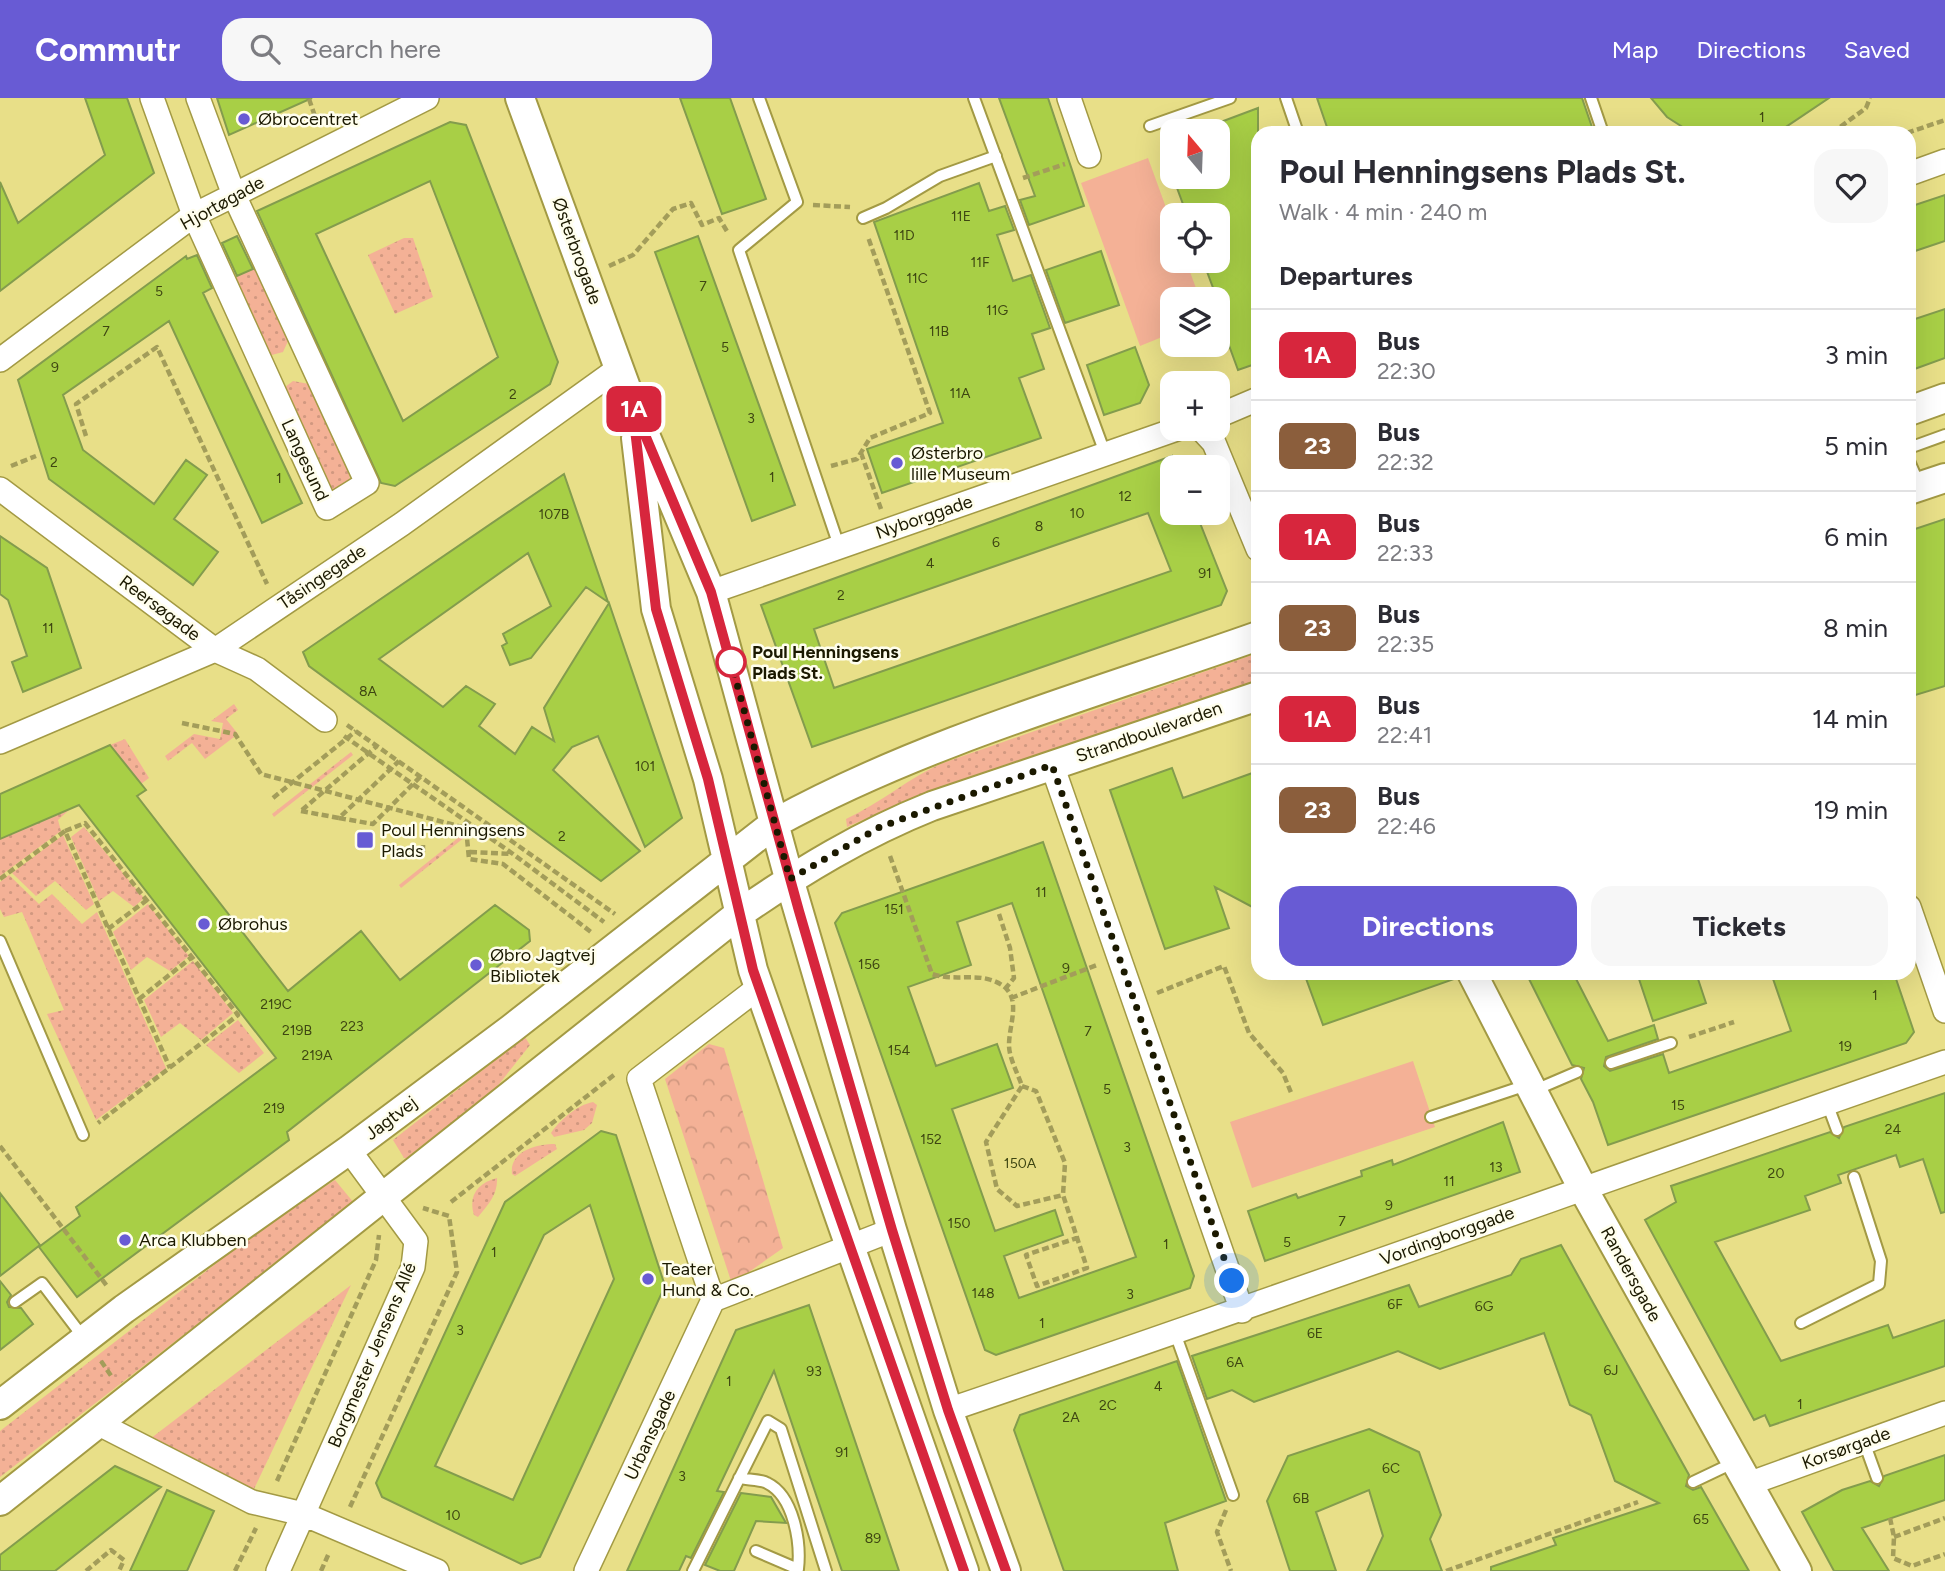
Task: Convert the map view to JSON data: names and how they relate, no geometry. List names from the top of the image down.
{
  "streets": {
    "street": [
      "Hjortøgade",
      "Østerbrogade",
      "Langesund",
      "Nyborggade",
      "Tåsingegade",
      "Reersøgade",
      "Strandboulevarden",
      "Jagtvej",
      "Vordingborggade",
      "Randersgade",
      "Borgmester Jensens Allé",
      "Urbansgade",
      "Korsørgade"
    ]
  },
  "crossings": [
    ["Hjortøgade", "Langesund"],
    ["Østerbrogade", "Nyborggade"],
    ["Østerbrogade", "Tåsingegade"],
    ["Østerbrogade", "Strandboulevarden"],
    ["Østerbrogade", "Jagtvej"],
    ["Østerbrogade", "Vordingborggade"],
    ["Tåsingegade", "Reersøgade"],
    ["Jagtvej", "Borgmester Jensens Allé"],
    ["Vordingborggade", "Randersgade"],
    ["Randersgade", "Korsørgade"]
  ],
  "places": {
    "other": [
      "Øbrocentret",
      "Østerbro lille Museum",
      "Poul Henningsens Plads St.",
      "Øbrohus",
      "Øbro Jagtvej Bibliotek",
      "Arca Klubben",
      "Teater Hund & Co."
    ],
    "transit": ["Poul Henningsens Plads"]
  },
  "lines": ["bus line 1A"],
  "house_numbers": [
    "1",
    "11E",
    "11D",
    "11F",
    "11C",
    "7",
    "5",
    "11G",
    "7",
    "11B",
    "5",
    "9",
    "11A",
    "2",
    "3",
    "2",
    "1",
    "1",
    "12",
    "10",
    "107B",
    "8",
    "6",
    "4",
    "91",
    "2",
    "11",
    "8A",
    "101",
    "2",
    "11",
    "151",
    "156",
    "9",
    "1",
    "219C",
    "223",
    "219B",
    "7",
    "19",
    "154",
    "219A",
    "5",
    "15",
    "219",
    "24",
    "152",
    "3",
    "150A",
    "13",
    "20",
    "11",
    "9",
    "7",
    "150",
    "5",
    "1",
    "1",
    "148",
    "3",
    "6F",
    "6G",
    "1",
    "3",
    "6E",
    "6A",
    "6J",
    "93",
    "1",
    "4",
    "1",
    "2C",
    "2A",
    "91",
    "6C",
    "3",
    "6B",
    "10",
    "65",
    "89"
  ],
  "north": "top",
  "page": {
    "header": "Commutr",
    "search": "Search here",
    "nav": ["Map", "Directions", "Saved"],
    "on_map": "1A",
    "map_buttons": ["+", "−"],
    "heading": [
      ["Poul Henningsens Plads St.", "Walk · 4 min · 240 m"],
      "Departures"
    ],
    "list": [
      {
        "mark": "1A",
        "name": "Bus",
        "note": "22:30",
        "value": "3 min"
      },
      {
        "mark": "23",
        "name": "Bus",
        "note": "22:32",
        "value": "5 min"
      },
      {
        "mark": "1A",
        "name": "Bus",
        "note": "22:33",
        "value": "6 min"
      },
      {
        "mark": "23",
        "name": "Bus",
        "note": "22:35",
        "value": "8 min"
      },
      {
        "mark": "1A",
        "name": "Bus",
        "note": "22:41",
        "value": "14 min"
      },
      {
        "mark": "23",
        "name": "Bus",
        "note": "22:46",
        "value": "19 min"
      }
    ],
    "buttons": ["Directions", "Tickets"]
  }
}
